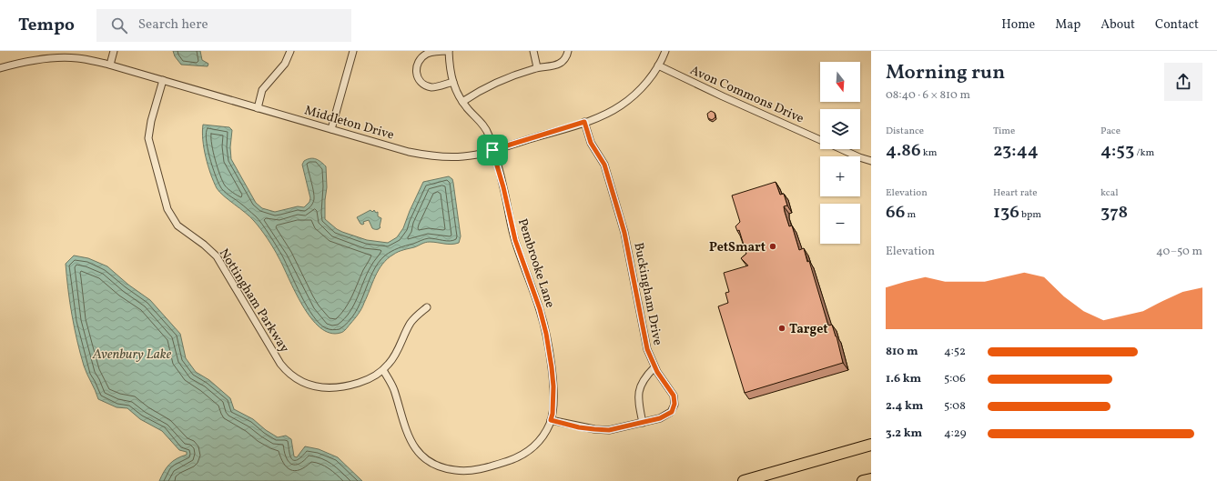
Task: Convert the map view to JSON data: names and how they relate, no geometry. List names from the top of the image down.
{
  "streets": {
    "street": [
      "Avon Commons Drive",
      "Middleton Drive",
      "Pembrooke Lane",
      "Buckingham Drive",
      "Nottingham Parkway"
    ]
  },
  "crossings": [
    ["Avon Commons Drive", "Middleton Drive"],
    ["Middleton Drive", "Pembrooke Lane"],
    ["Middleton Drive", "Buckingham Drive"],
    ["Middleton Drive", "Nottingham Parkway"],
    ["Pembrooke Lane", "Buckingham Drive"],
    ["Pembrooke Lane", "Nottingham Parkway"]
  ],
  "water": ["Avenbury Lake"],
  "places": ["PetSmart", "Target"],
  "north": "bottom",
  "page": {
    "header": "Tempo",
    "search": "Search here",
    "nav": [
      "Home",
      "Map",
      "About",
      "Contact"
    ],
    "heading": ["Morning run", "08:40 · 6 × 810 m"],
    "map_buttons": ["+", "−"],
    "stats": [
      ["Distance", "4.86 km"],
      ["Time", "23:44"],
      ["Pace", "4:53 /km"],
      ["Elevation", "66 m"],
      ["Heart rate", "136 bpm"],
      ["kcal", "378"]
    ],
    "chart": ["Elevation", "40–50 m"],
    "list": [
      {
        "name": "810 m",
        "note": "4:52"
      },
      {
        "name": "1.6 km",
        "note": "5:06"
      },
      {
        "name": "2.4 km",
        "note": "5:08"
      },
      {
        "name": "3.2 km",
        "note": "4:29"
      }
    ]
  }
}
